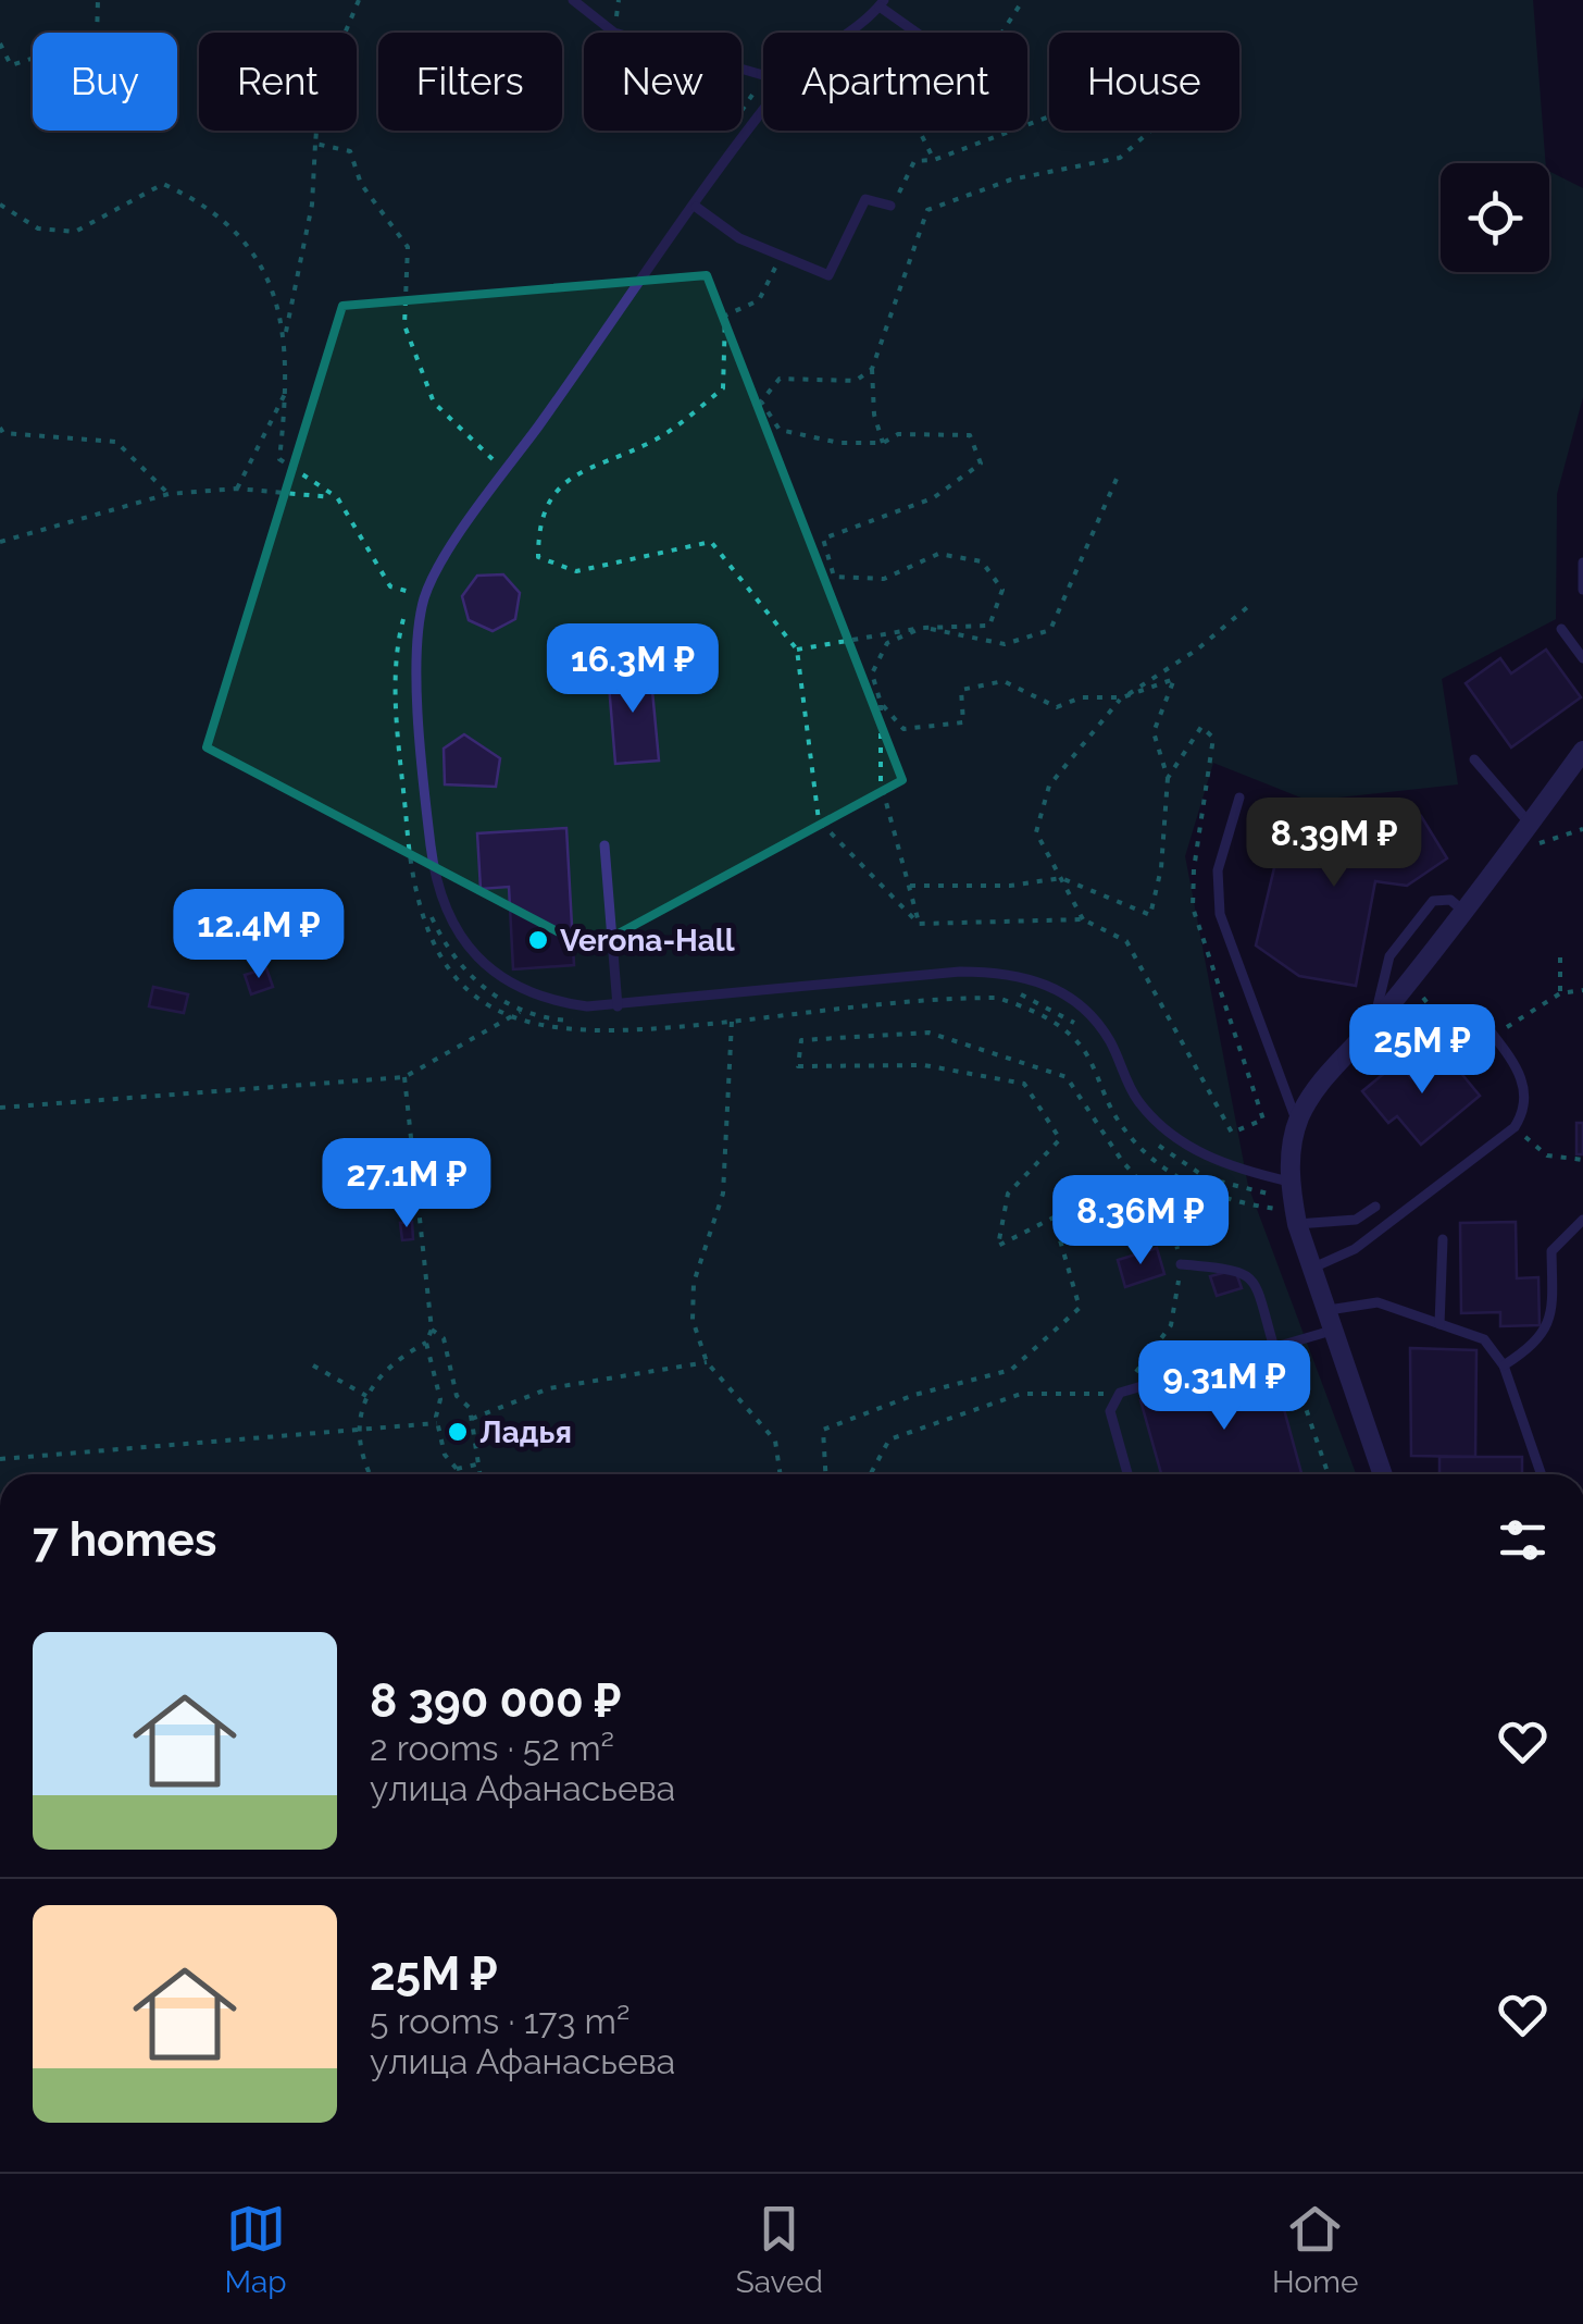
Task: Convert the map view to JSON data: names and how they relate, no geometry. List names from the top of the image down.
{
  "places": ["Verona-Hall", "Ладья"],
  "page": {
    "chip": [
      "Buy",
      "Rent",
      "Filters",
      "New",
      "Apartment",
      "House"
    ],
    "price": [
      "16.3M ₽",
      "8.39M ₽",
      "12.4M ₽",
      "25M ₽",
      "27.1M ₽",
      "8.36M ₽",
      "9.31M ₽"
    ],
    "heading": "7 homes",
    "list": [
      {
        "name": "8 390 000 ₽",
        "note": "2 rooms · 52 m² · улица Афанасьева"
      },
      {
        "name": "25M ₽",
        "note": "5 rooms · 173 m² · улица Афанасьева"
      }
    ],
    "tabs": ["Map", "Saved", "Home"]
  }
}
